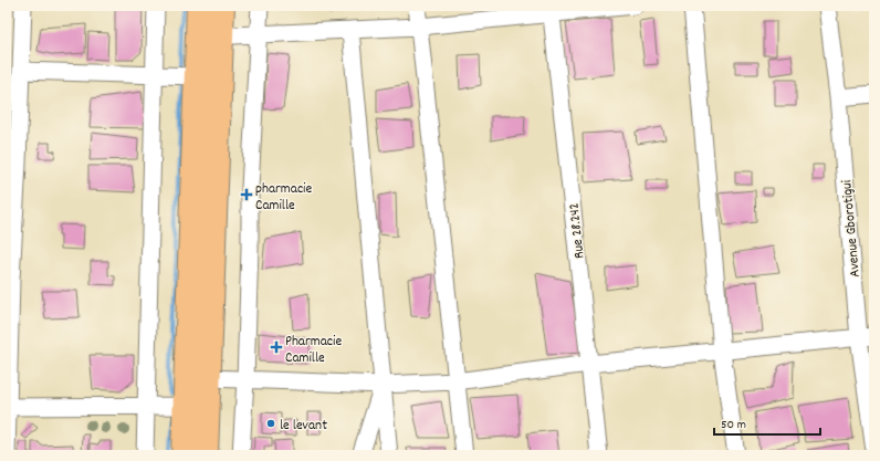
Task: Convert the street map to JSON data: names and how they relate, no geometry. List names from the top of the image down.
{
  "streets": {
    "street": ["Avenue Gborotigui", "Rue 28.242"]
  },
  "places": {
    "health": ["pharmacie Camille", "Pharmacie Camille"],
    "other": ["le levant"]
  },
  "scale_bar": "50 m"
}
